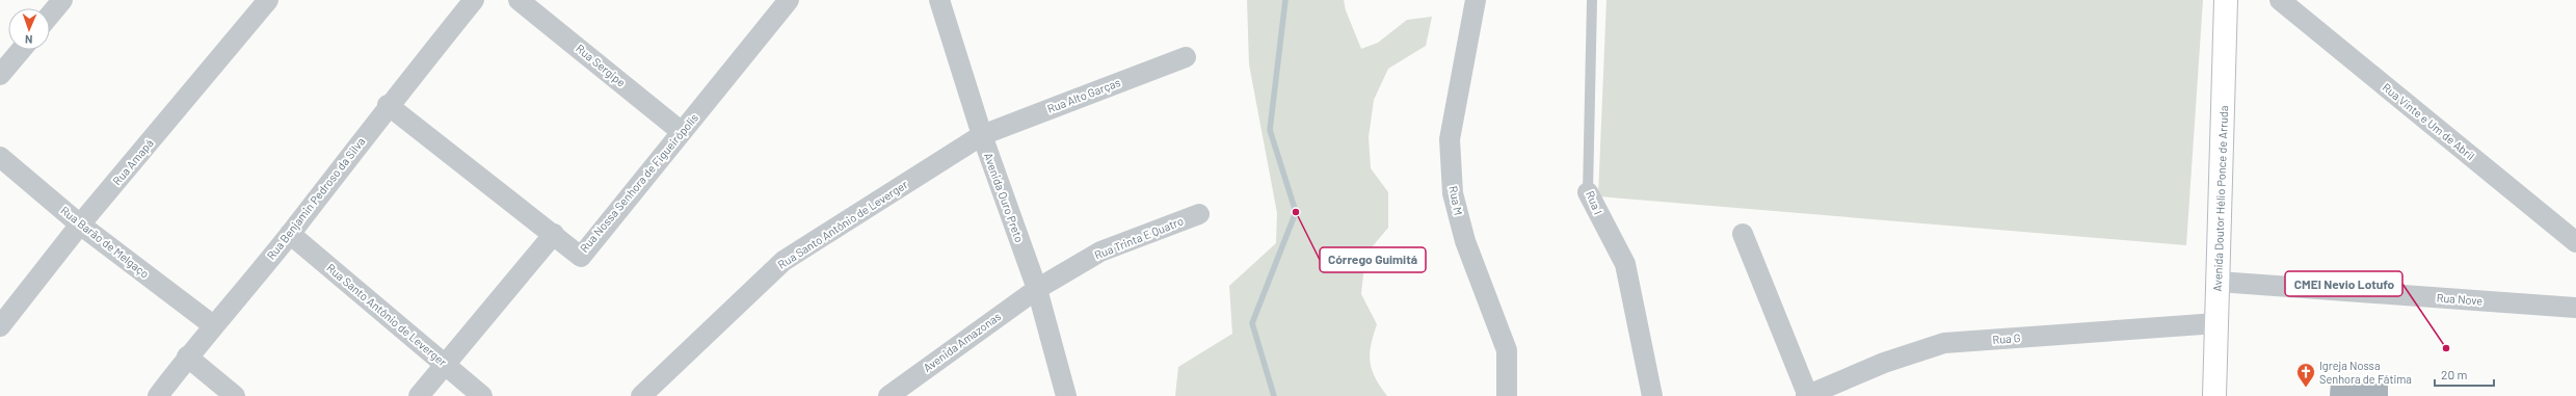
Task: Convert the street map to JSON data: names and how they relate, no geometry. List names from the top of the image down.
{
  "streets": {
    "street": [
      "Rua Sergipe",
      "Rua Alto Garças",
      "Rua Vinte e Um de Abril",
      "Rua Amapá",
      "Rua Nossa Senhora de Figueirópolis",
      "Avenida Ouro Preto",
      "Rua Benjamin Pedroso da Silva",
      "Avenida Doutor Hélio Ponce de Arruda",
      "Rua M",
      "Rua I",
      "Rua Santo Antônio de Leverger",
      "Rua Trinta E Quatro",
      "Rua Barão de Melgaço",
      "Rua Nove",
      "Rua G",
      "Avenida Amazonas"
    ]
  },
  "crossings": [
    ["Rua Sergipe", "Rua Nossa Senhora de Figueirópolis"],
    ["Rua Alto Garças", "Avenida Ouro Preto"],
    ["Rua Alto Garças", "Rua Santo Antônio de Leverger"],
    ["Rua Amapá", "Rua Barão de Melgaço"],
    ["Rua Nossa Senhora de Figueirópolis", "Rua Benjamin Pedroso da Silva"],
    ["Avenida Ouro Preto", "Rua Santo Antônio de Leverger"],
    ["Avenida Ouro Preto", "Rua Trinta E Quatro"],
    ["Avenida Ouro Preto", "Avenida Amazonas"],
    ["Rua Benjamin Pedroso da Silva", "Rua Santo Antônio de Leverger"],
    ["Rua Benjamin Pedroso da Silva", "Rua Barão de Melgaço"],
    ["Avenida Doutor Hélio Ponce de Arruda", "Rua Nove"],
    ["Avenida Doutor Hélio Ponce de Arruda", "Rua G"],
    ["Rua Trinta E Quatro", "Avenida Amazonas"]
  ],
  "places": {
    "other": ["Córrego Guimitá", "CMEI Nevio Lotufo"],
    "church": ["Igreja Nossa Senhora de Fátima"]
  },
  "scale_bar": "20 m",
  "north": "bottom"
}
